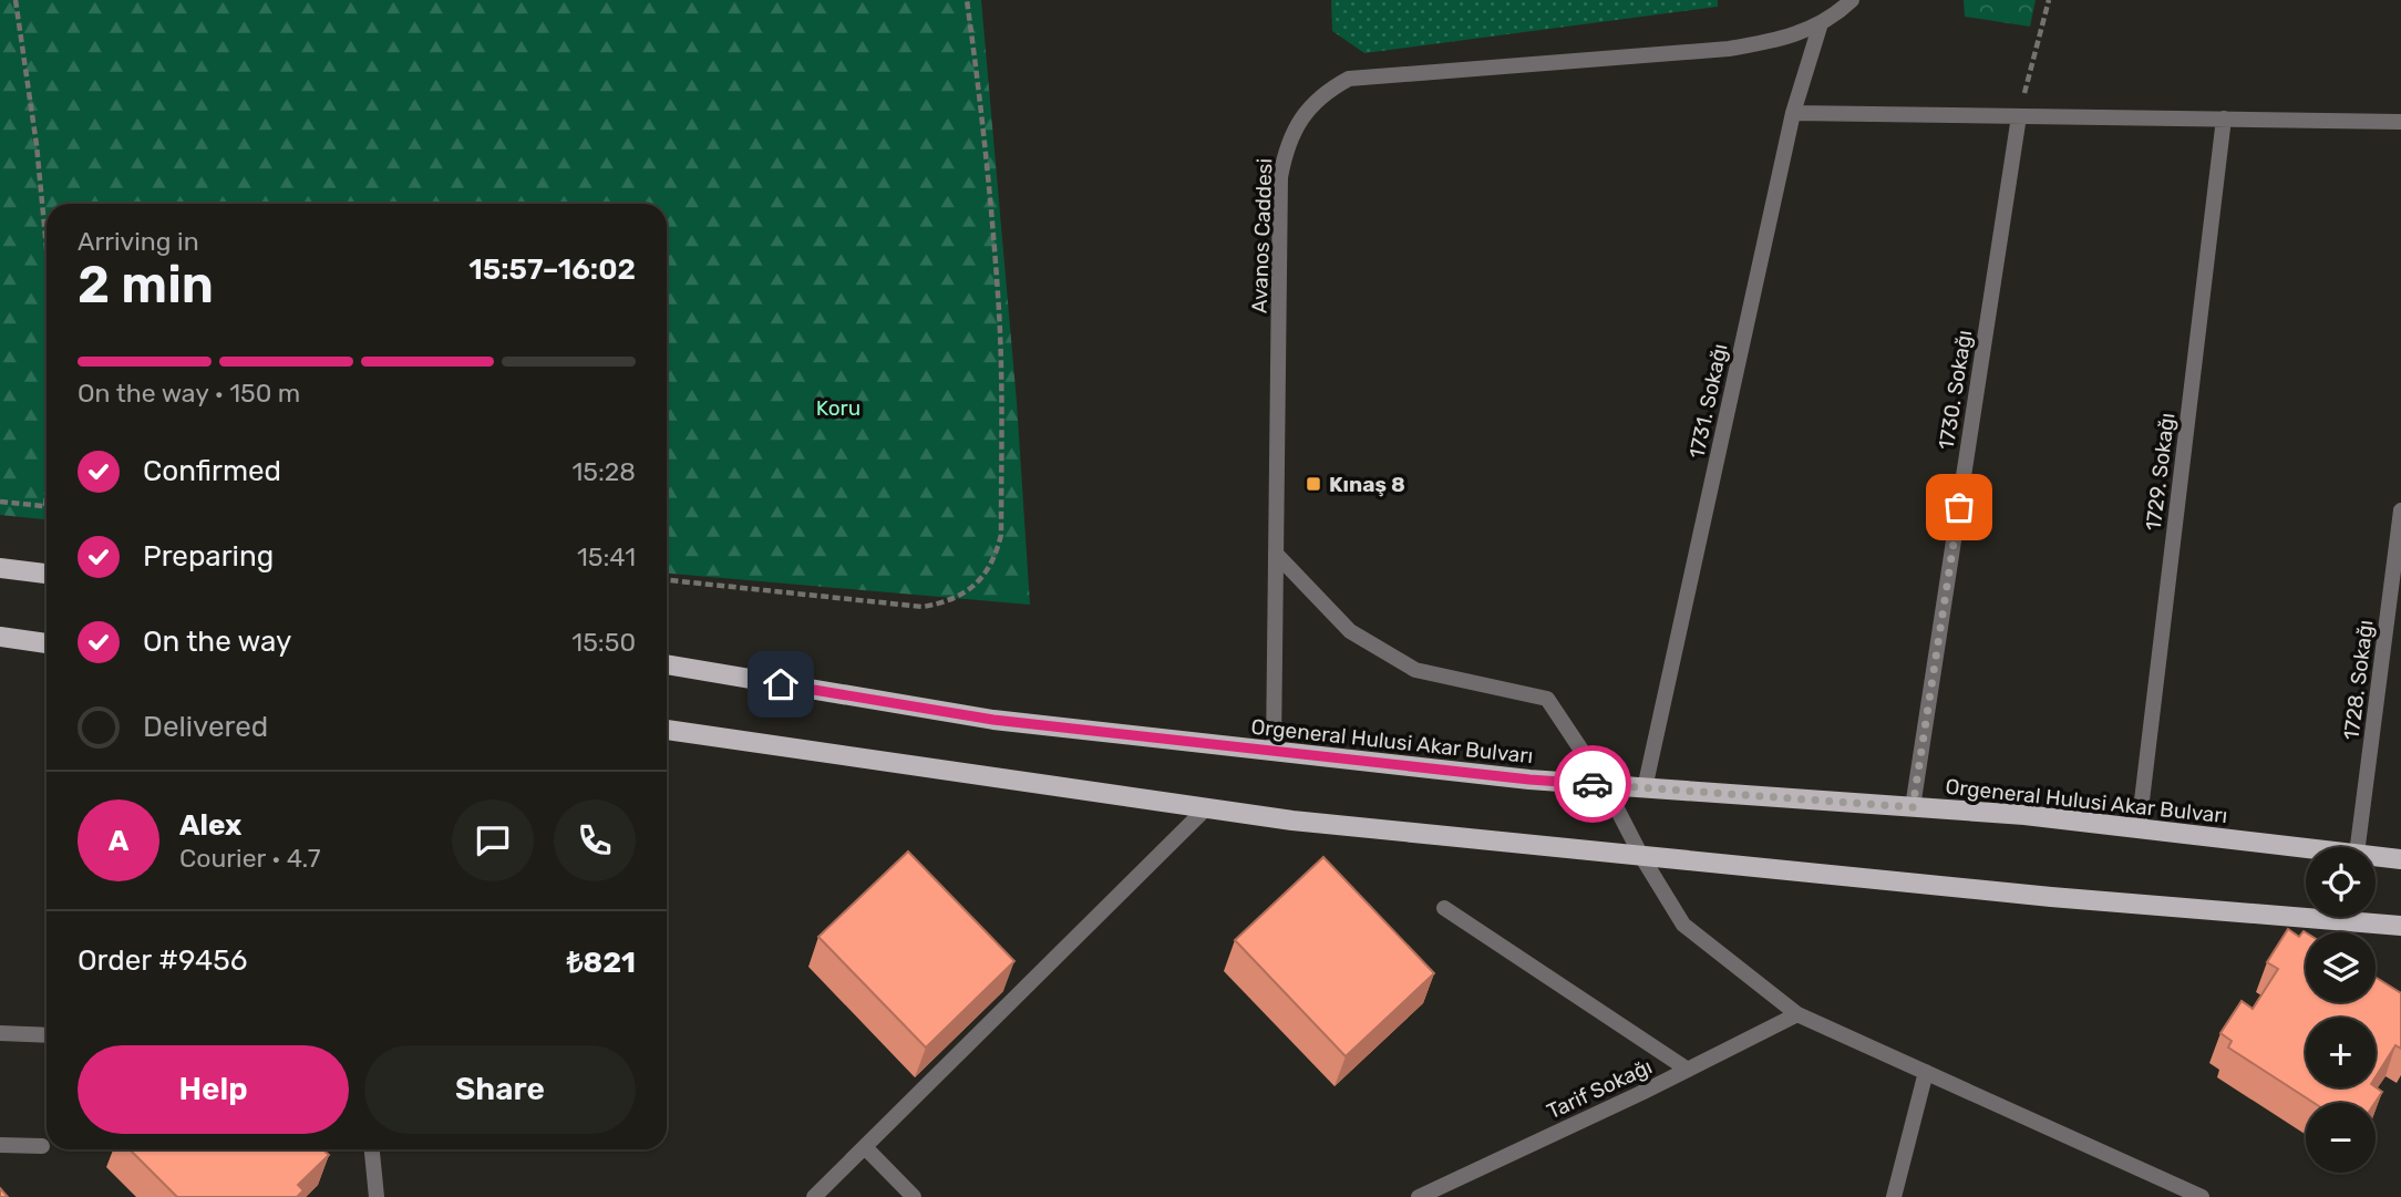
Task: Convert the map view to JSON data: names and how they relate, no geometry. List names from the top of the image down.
{
  "streets": {
    "main road": ["Orgeneral Hulusi Akar Bulvarı"],
    "street": [
      "Avanos Caddesi",
      "1730. Sokağı",
      "1731. Sokağı",
      "1729. Sokağı",
      "1728. Sokağı",
      "Tarif Sokağı"
    ]
  },
  "crossings": [
    ["Avanos Caddesi", "1731. Sokağı"],
    ["Avanos Caddesi", "Orgeneral Hulusi Akar Bulvarı"],
    ["1730. Sokağı", "Orgeneral Hulusi Akar Bulvarı"],
    ["1731. Sokağı", "Orgeneral Hulusi Akar Bulvarı"],
    ["1729. Sokağı", "Orgeneral Hulusi Akar Bulvarı"]
  ],
  "parks": ["Koru"],
  "places": {
    "transit": ["Kınaş 8"]
  },
  "page": {
    "heading": ["2 min", "Arriving in", "15:57–16:02"],
    "panel": [
      "Alex",
      "Courier · 4.7",
      "Order #9456",
      "₺821"
    ],
    "bar": "On the way · 150 m",
    "list": [
      ["Confirmed", "15:28"],
      ["Preparing", "15:41"],
      ["On the way", "15:50"],
      "Delivered"
    ],
    "round": "A",
    "map_buttons": ["+", "−"],
    "buttons": ["Help", "Share"]
  }
}
